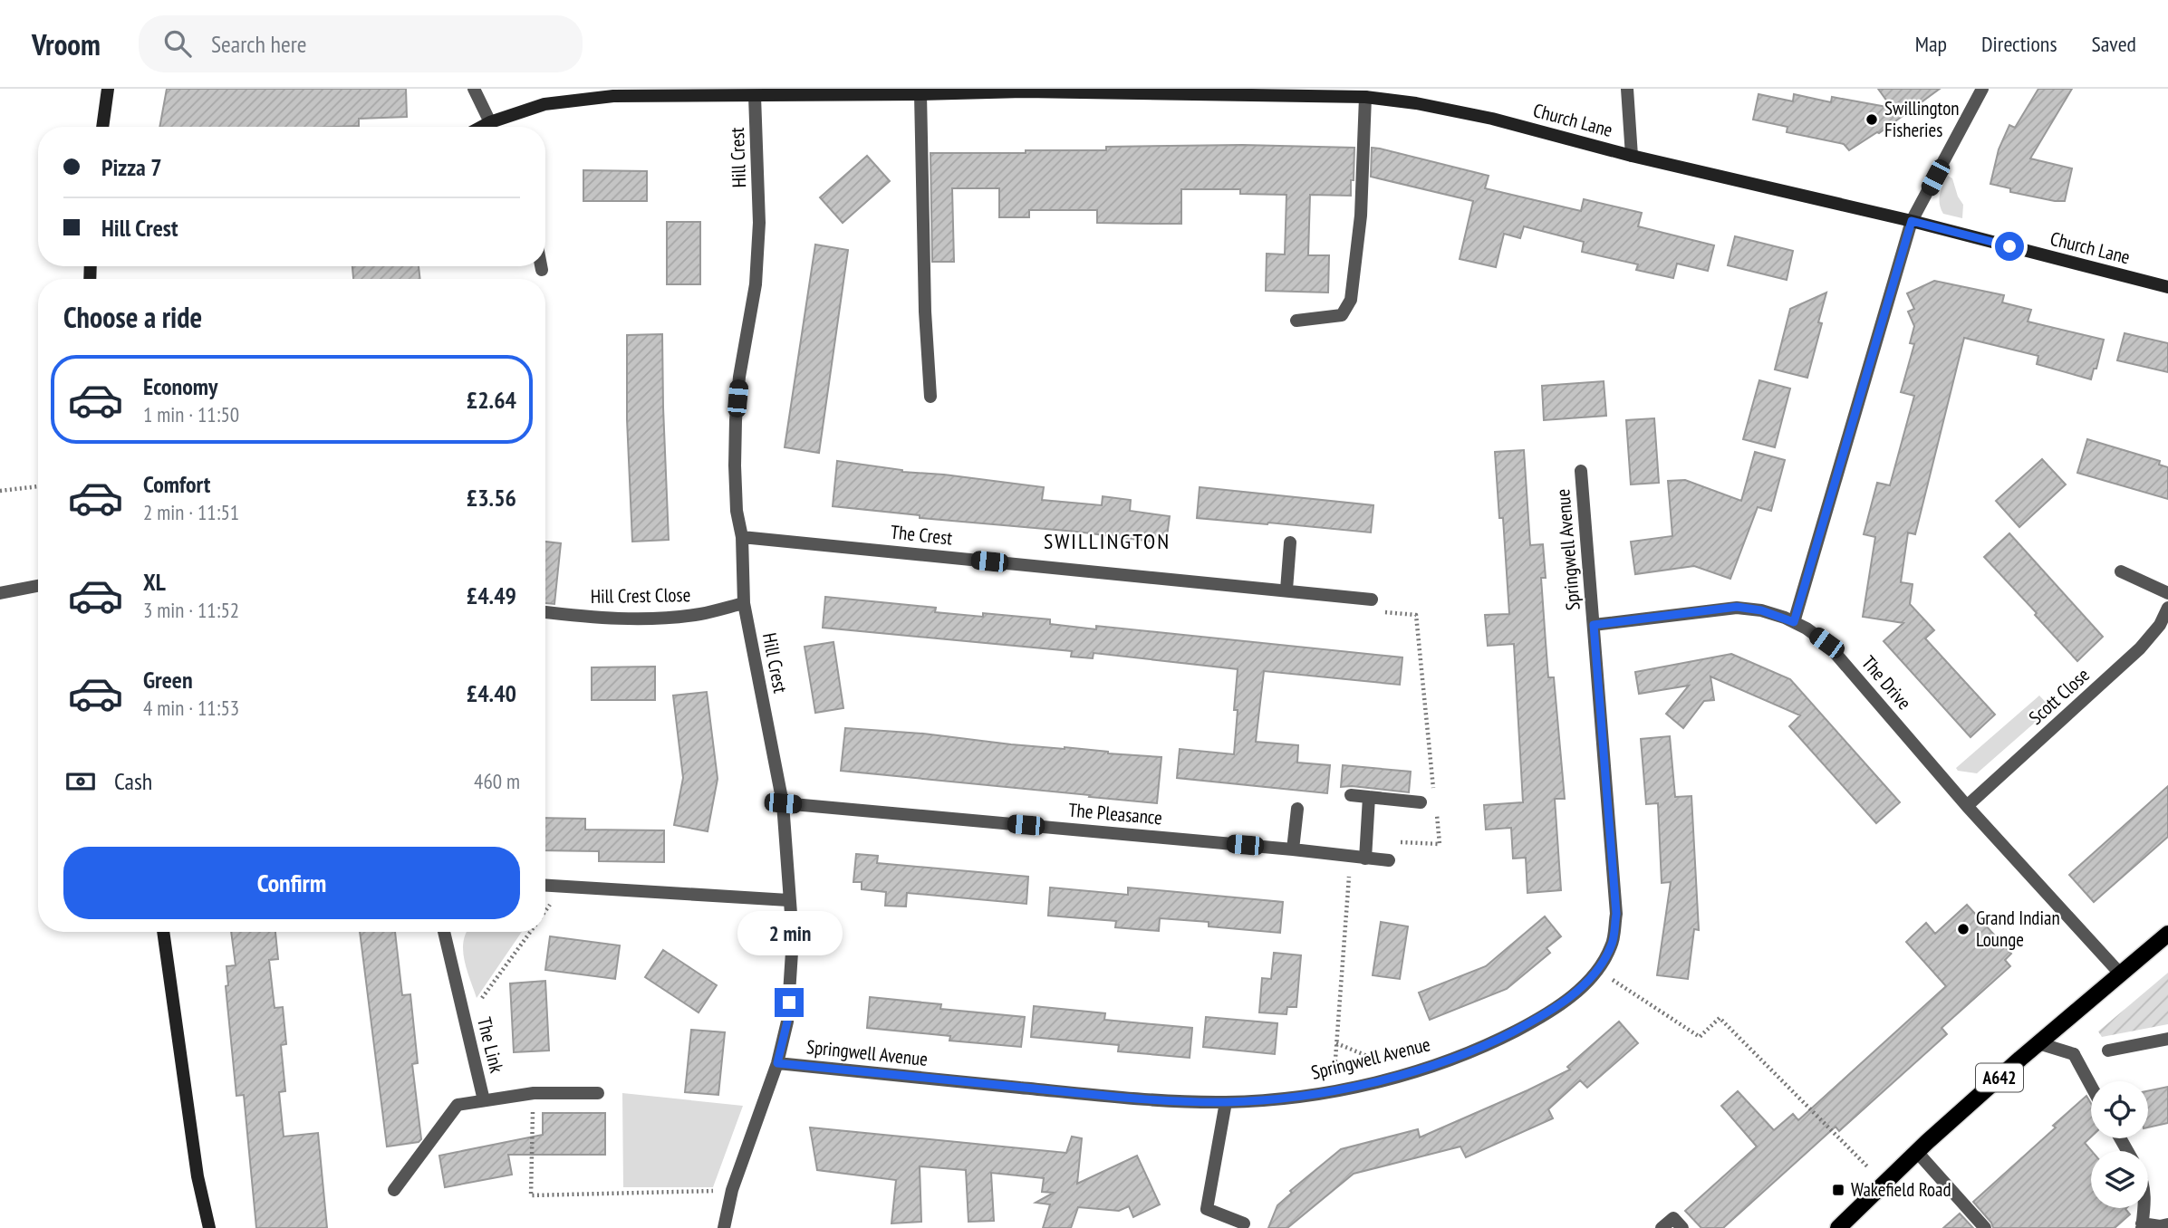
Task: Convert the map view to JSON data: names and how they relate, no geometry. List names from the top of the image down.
{
  "streets": {
    "main road": ["A642"],
    "street": [
      "Church Lane",
      "Hill Crest",
      "The Crest",
      "Springwell Avenue",
      "Hill Crest Close",
      "The Drive",
      "Scott Close",
      "The Pleasance",
      "The Link"
    ]
  },
  "crossings": [
    ["Church Lane", "Hill Crest"],
    ["Hill Crest", "The Crest"],
    ["Hill Crest", "Springwell Avenue"],
    ["Hill Crest", "Hill Crest Close"],
    ["Hill Crest", "The Pleasance"],
    ["Springwell Avenue", "The Drive"],
    ["The Drive", "Scott Close"],
    ["The Drive", "A642"]
  ],
  "districts": ["SWILLINGTON"],
  "places": {
    "other": ["Swillington Fisheries", "Grand Indian Lounge"],
    "transit": ["Wakefield Road"]
  },
  "page": {
    "header": "Vroom",
    "search": "Search here",
    "nav": ["Map", "Directions", "Saved"],
    "banner": ["Pizza 7", "Hill Crest"],
    "heading": "Choose a ride",
    "list": [
      {
        "name": "Economy",
        "note": "1 min · 11:50",
        "value": "£2.64"
      },
      {
        "name": "Comfort",
        "note": "2 min · 11:51",
        "value": "£3.56"
      },
      {
        "name": "XL",
        "note": "3 min · 11:52",
        "value": "£4.49"
      },
      {
        "name": "Green",
        "note": "4 min · 11:53",
        "value": "£4.40"
      }
    ],
    "pay": ["Cash", "460 m"],
    "buttons": "Confirm",
    "bubble": "2 min"
  }
}
